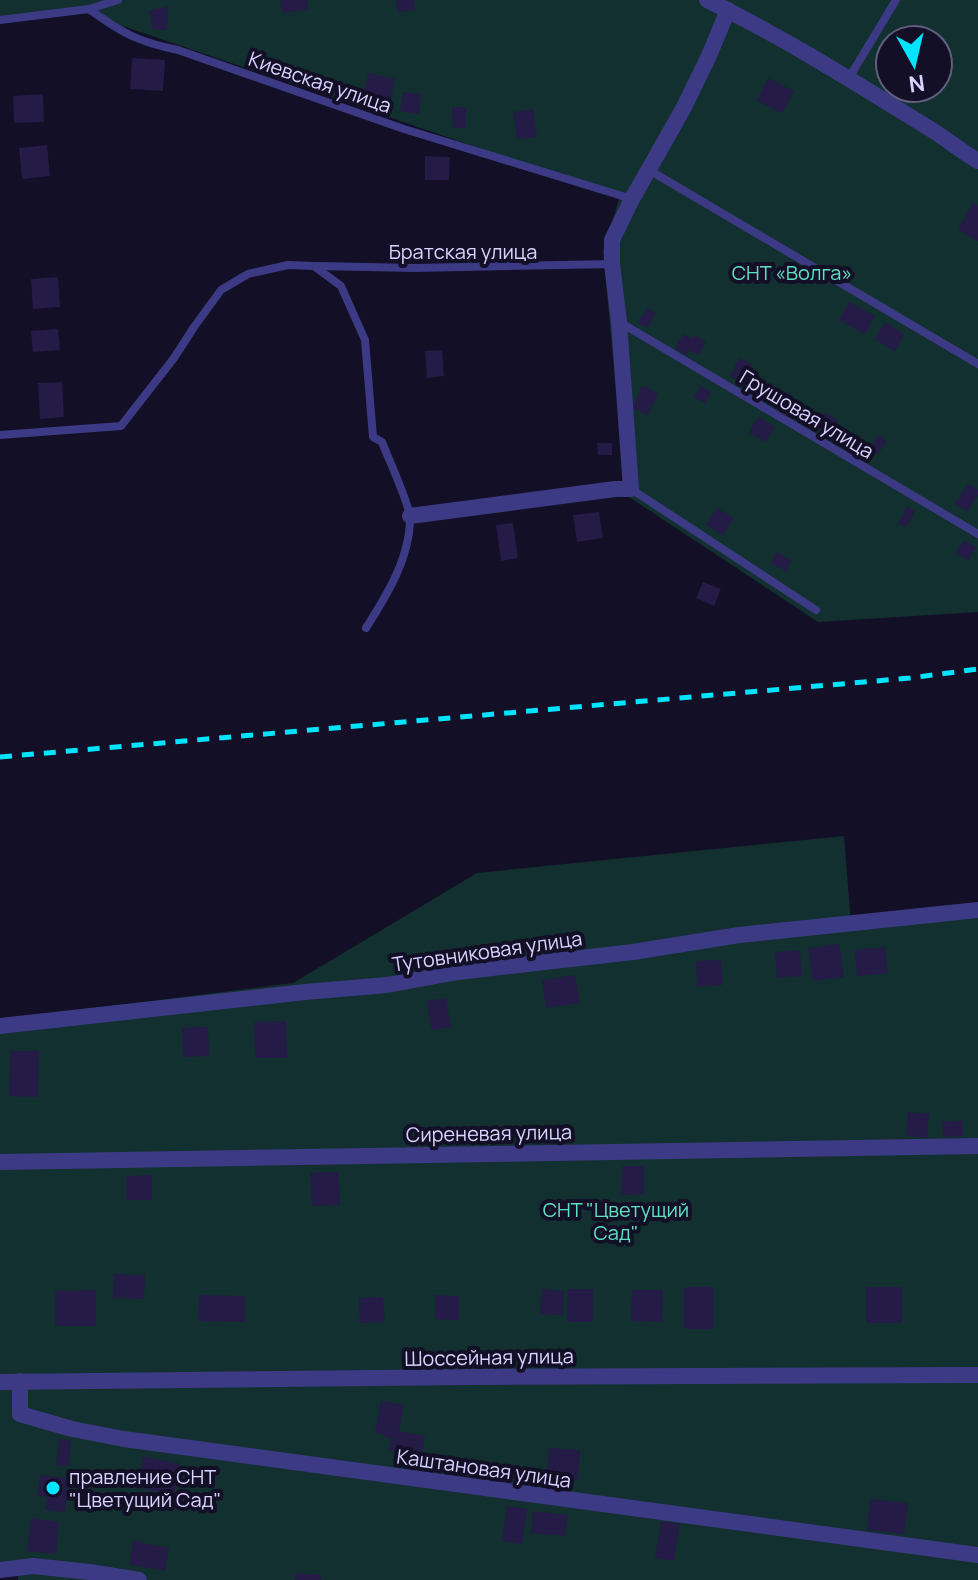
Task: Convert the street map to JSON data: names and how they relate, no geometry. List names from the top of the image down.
{
  "streets": {
    "street": [
      "Тутовниковая улица",
      "Сиреневая улица",
      "Шоссейная улица",
      "Каштановая улица"
    ],
    "lane": ["Киевская улица", "Братская улица", "Грушовая улица"]
  },
  "crossings": [
    ["Шоссейная улица", "Каштановая улица"]
  ],
  "parks": ["СНТ «Волга»", "СНТ \"Цветущий Сад\""],
  "places": ["правление СНТ \"Цветущий Сад\""],
  "north": "bottom"
}
